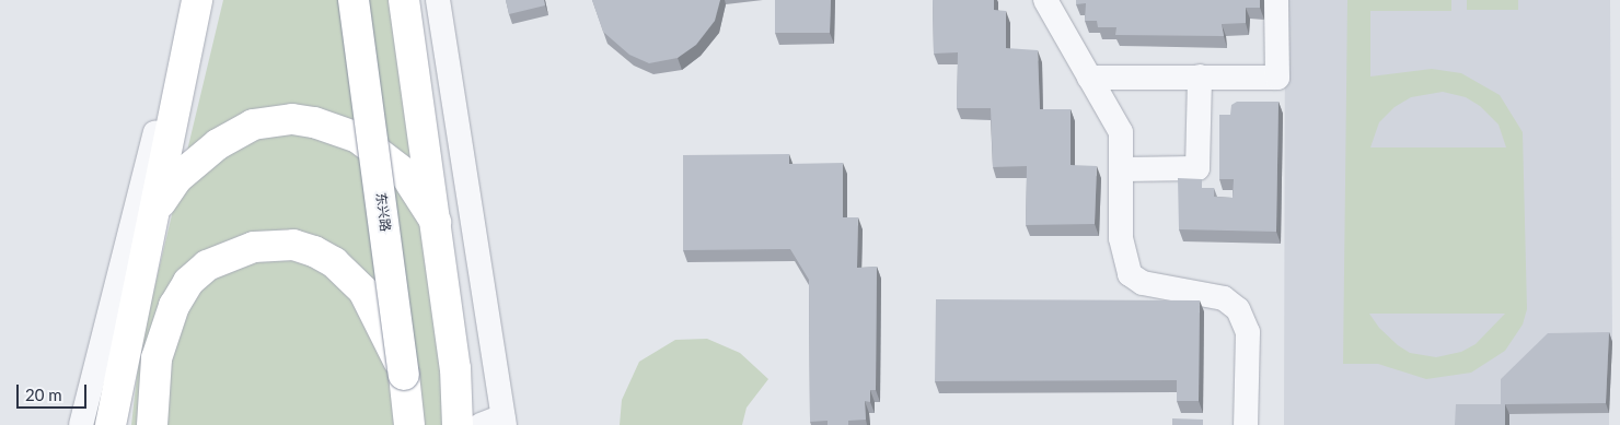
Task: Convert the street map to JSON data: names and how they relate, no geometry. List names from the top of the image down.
{
  "streets": {
    "main road": ["东兴路"]
  },
  "scale_bar": "20 m"
}
